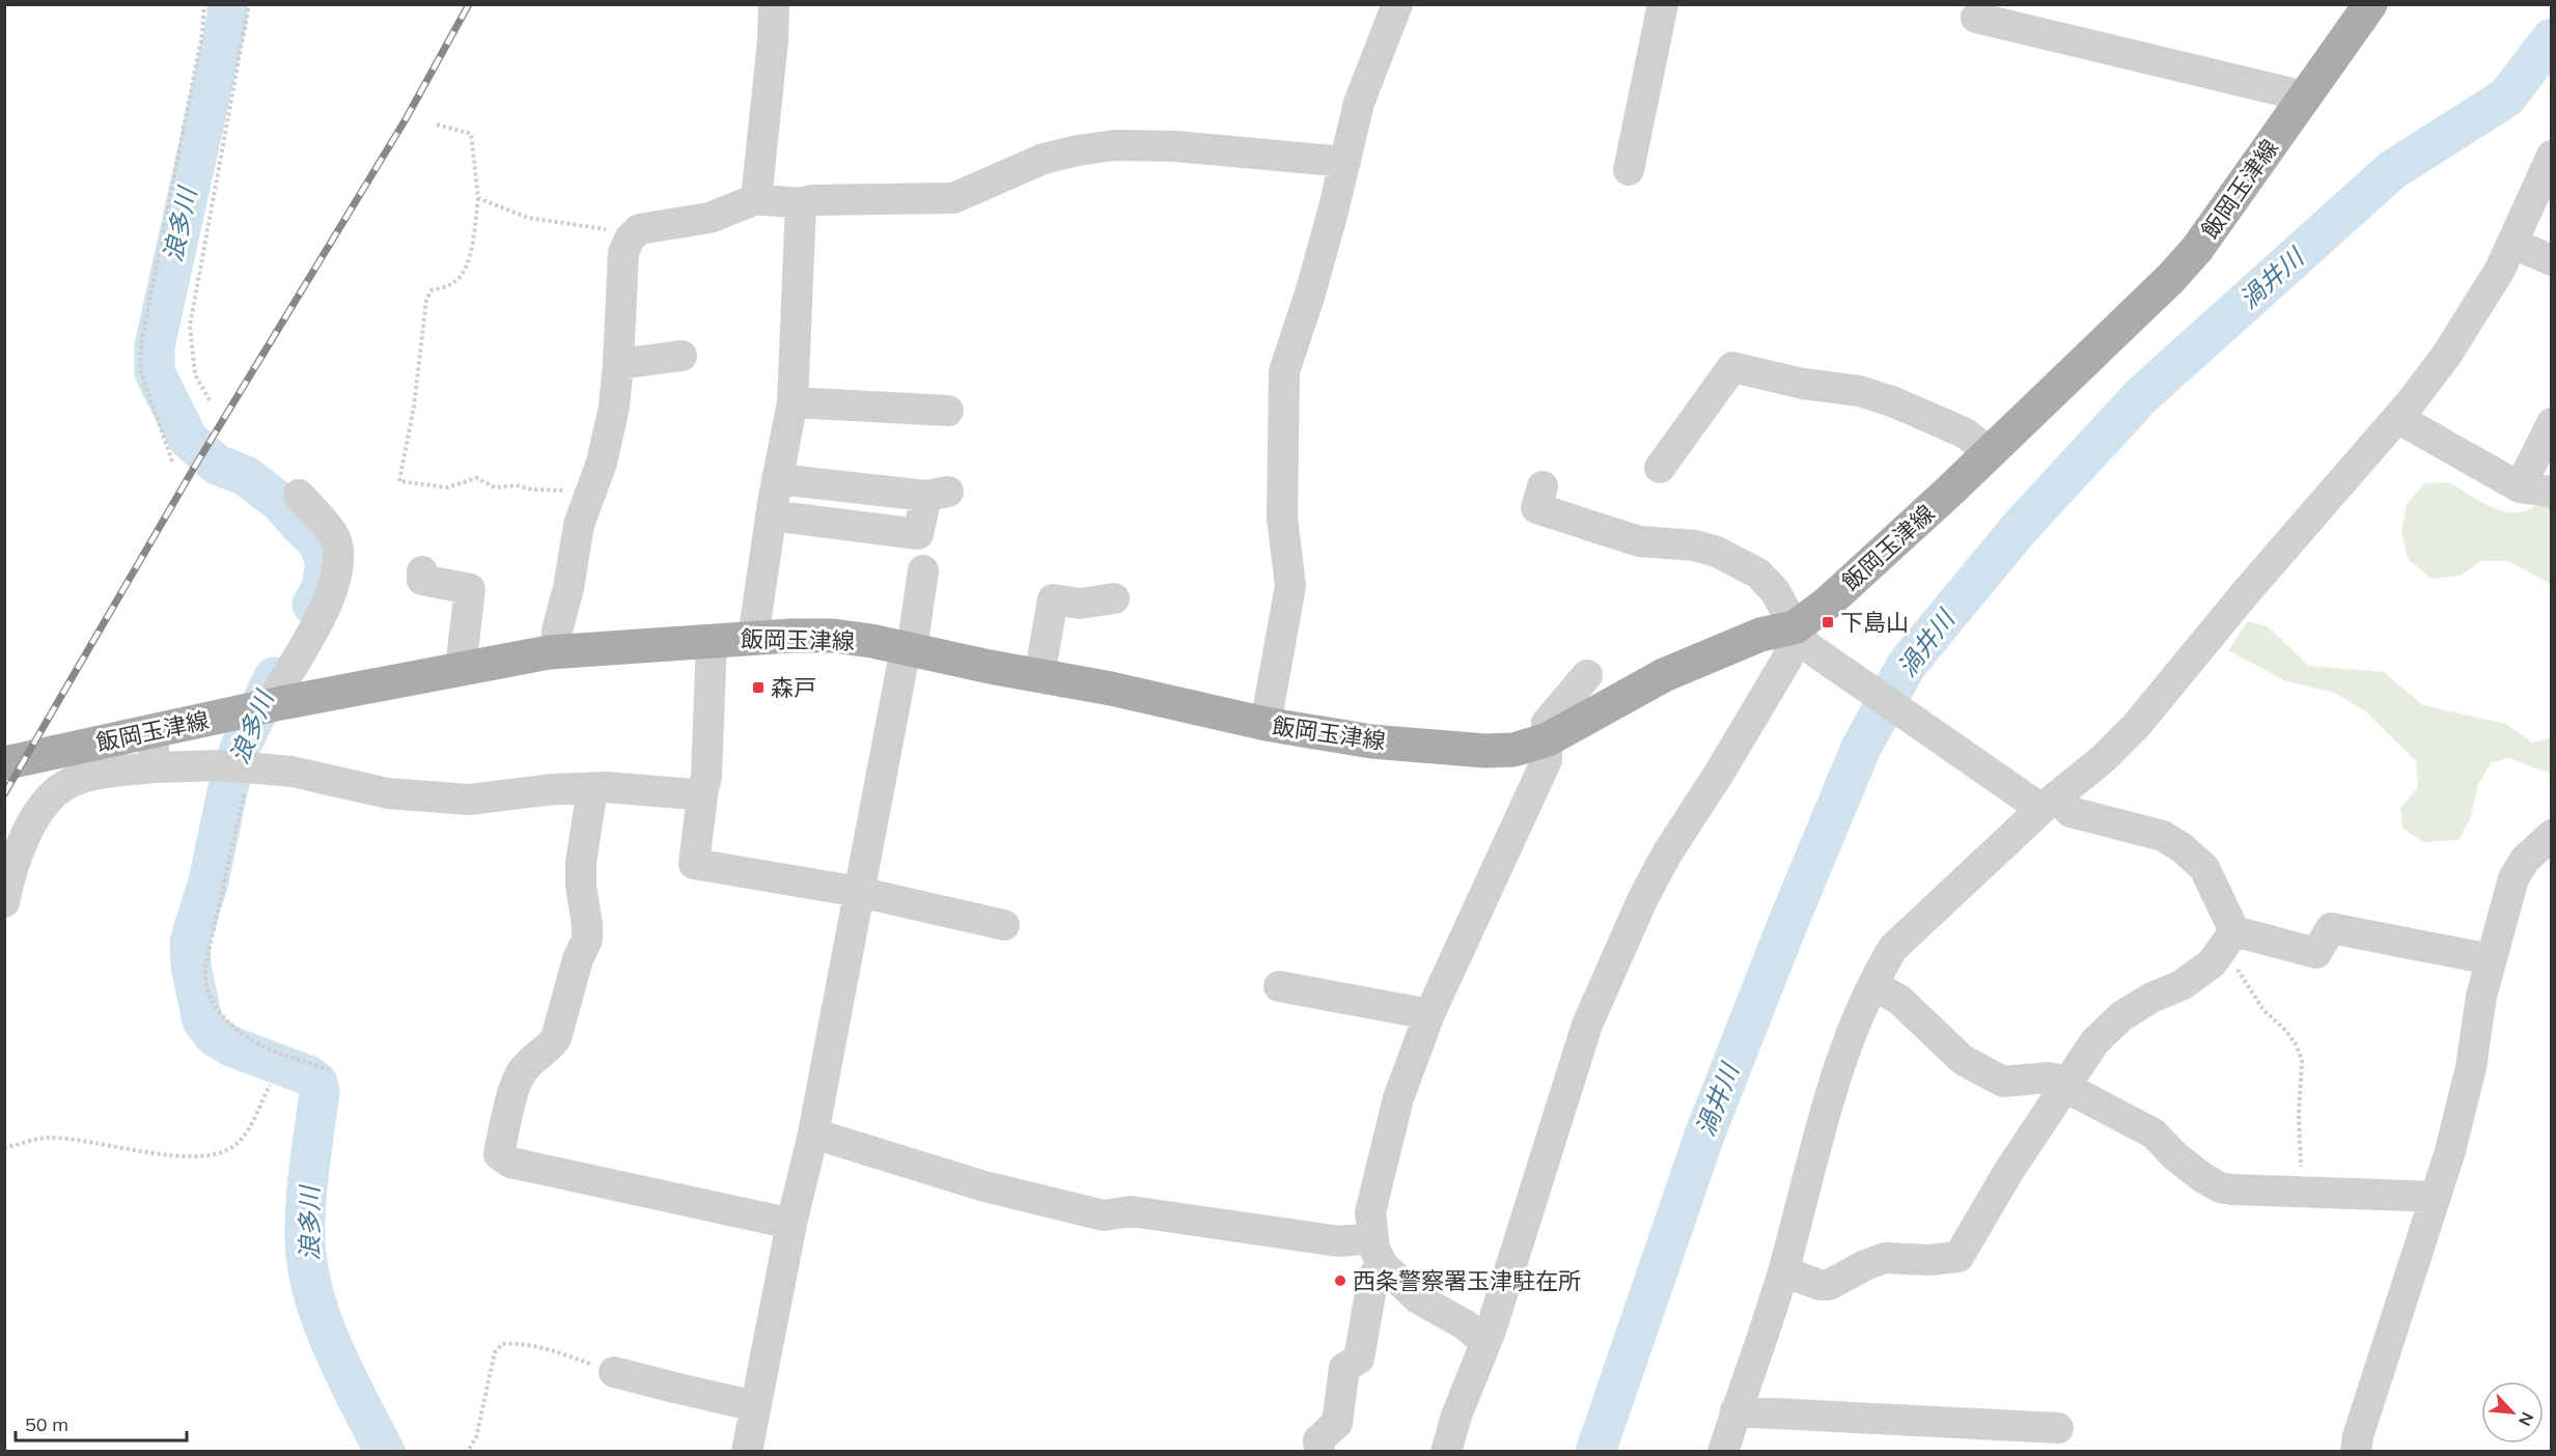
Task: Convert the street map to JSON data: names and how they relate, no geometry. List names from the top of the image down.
{
  "streets": {
    "main road": ["飯岡玉津線"]
  },
  "water": ["浪多川", "渦井川"],
  "places": {
    "transit": ["下島山", "森戸"],
    "other": ["西条警察署玉津駐在所"]
  },
  "scale_bar": "50 m",
  "north": "bottom right"
}
